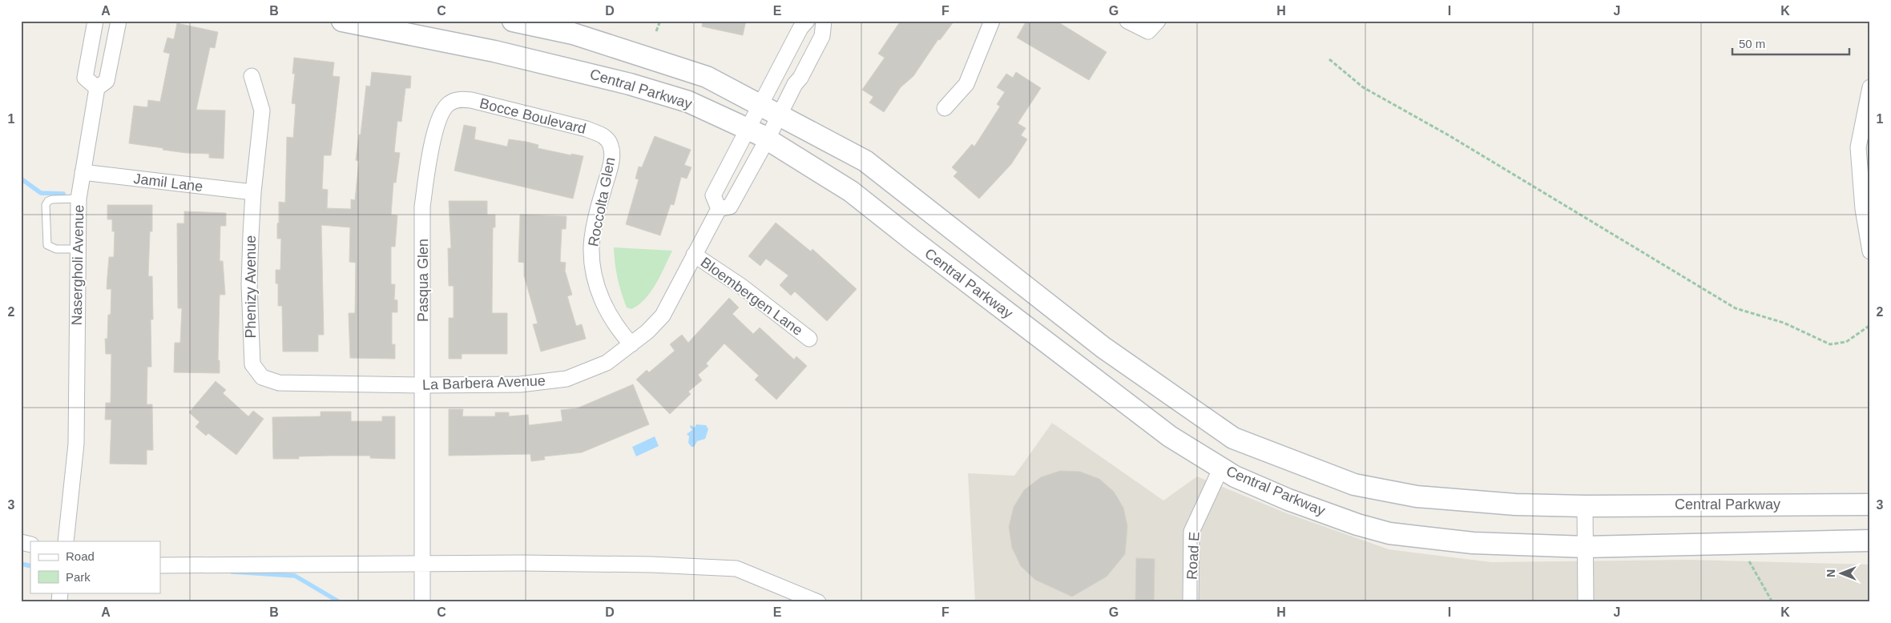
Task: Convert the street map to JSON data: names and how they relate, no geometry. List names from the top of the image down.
{
  "streets": {
    "main road": ["Central Parkway"],
    "street": [
      "Bocce Boulevard",
      "Jamil Lane",
      "Roccolta Glen",
      "Nasergholi Avenue",
      "Pasqua Glen",
      "Phenizy Avenue",
      "Bloembergen Lane",
      "La Barbera Avenue",
      "Road E"
    ]
  },
  "crossings": [
    ["Central Parkway", "La Barbera Avenue"],
    ["Central Parkway", "Road E"],
    ["Bocce Boulevard", "Roccolta Glen"],
    ["Bocce Boulevard", "Pasqua Glen"],
    ["Jamil Lane", "Nasergholi Avenue"],
    ["Jamil Lane", "Phenizy Avenue"],
    ["Roccolta Glen", "La Barbera Avenue"],
    ["Pasqua Glen", "La Barbera Avenue"],
    ["Phenizy Avenue", "La Barbera Avenue"],
    ["Bloembergen Lane", "La Barbera Avenue"]
  ],
  "legend": ["Road", "Park"],
  "scale_bar": "50 m",
  "north": "left",
  "grid": {
    "columns": [
      "A",
      "B",
      "C",
      "D",
      "E",
      "F",
      "G",
      "H",
      "I",
      "J",
      "K"
    ],
    "rows": ["1", "2", "3"]
  }
}
